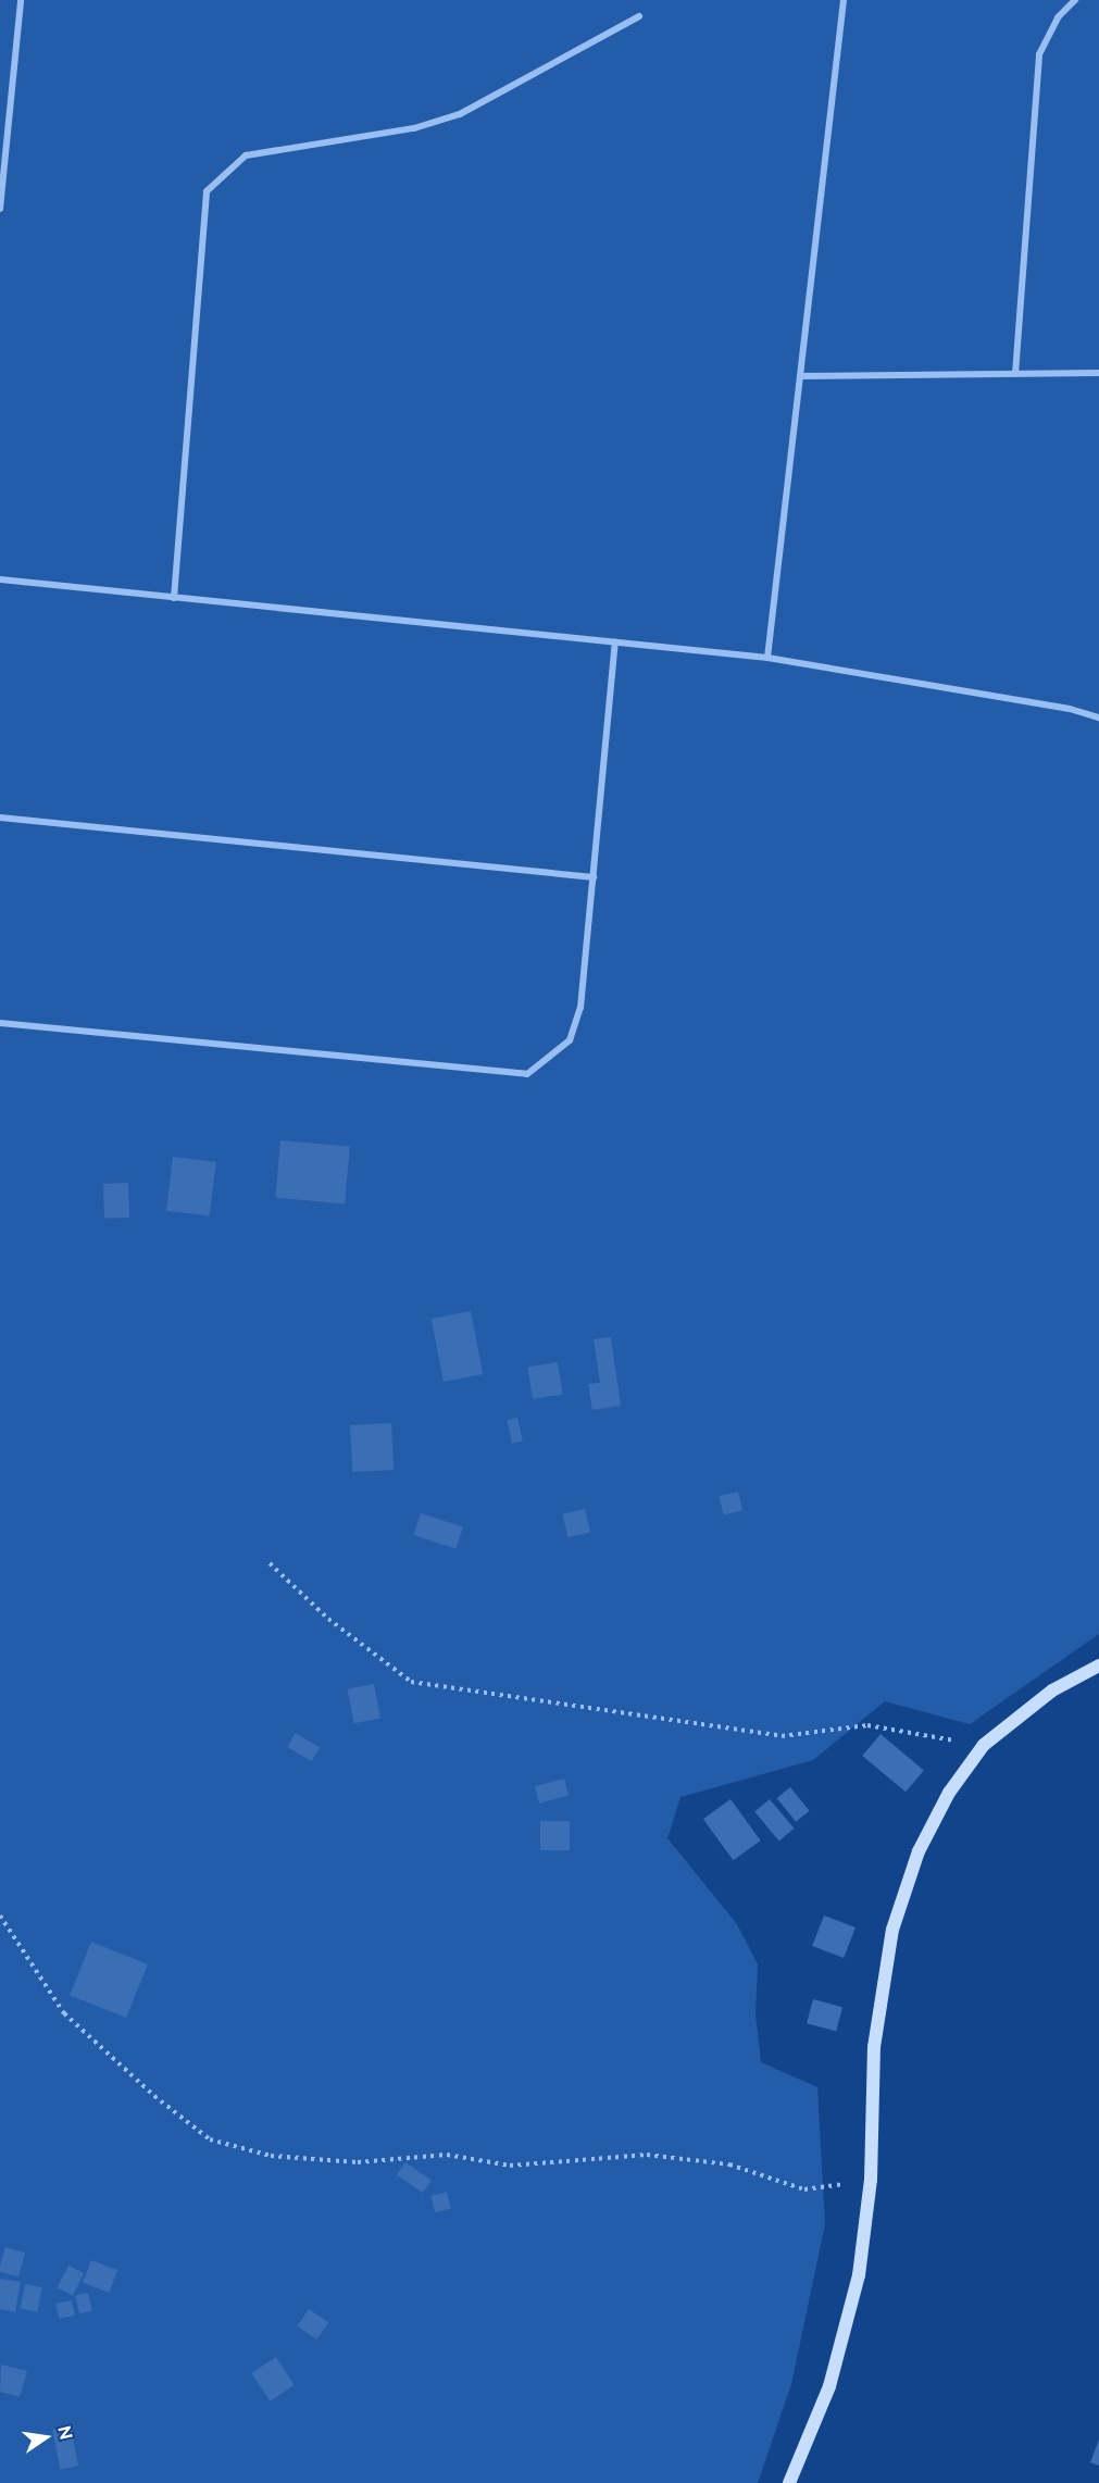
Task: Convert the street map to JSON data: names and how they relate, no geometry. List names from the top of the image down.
{
  "north": "right"
}
